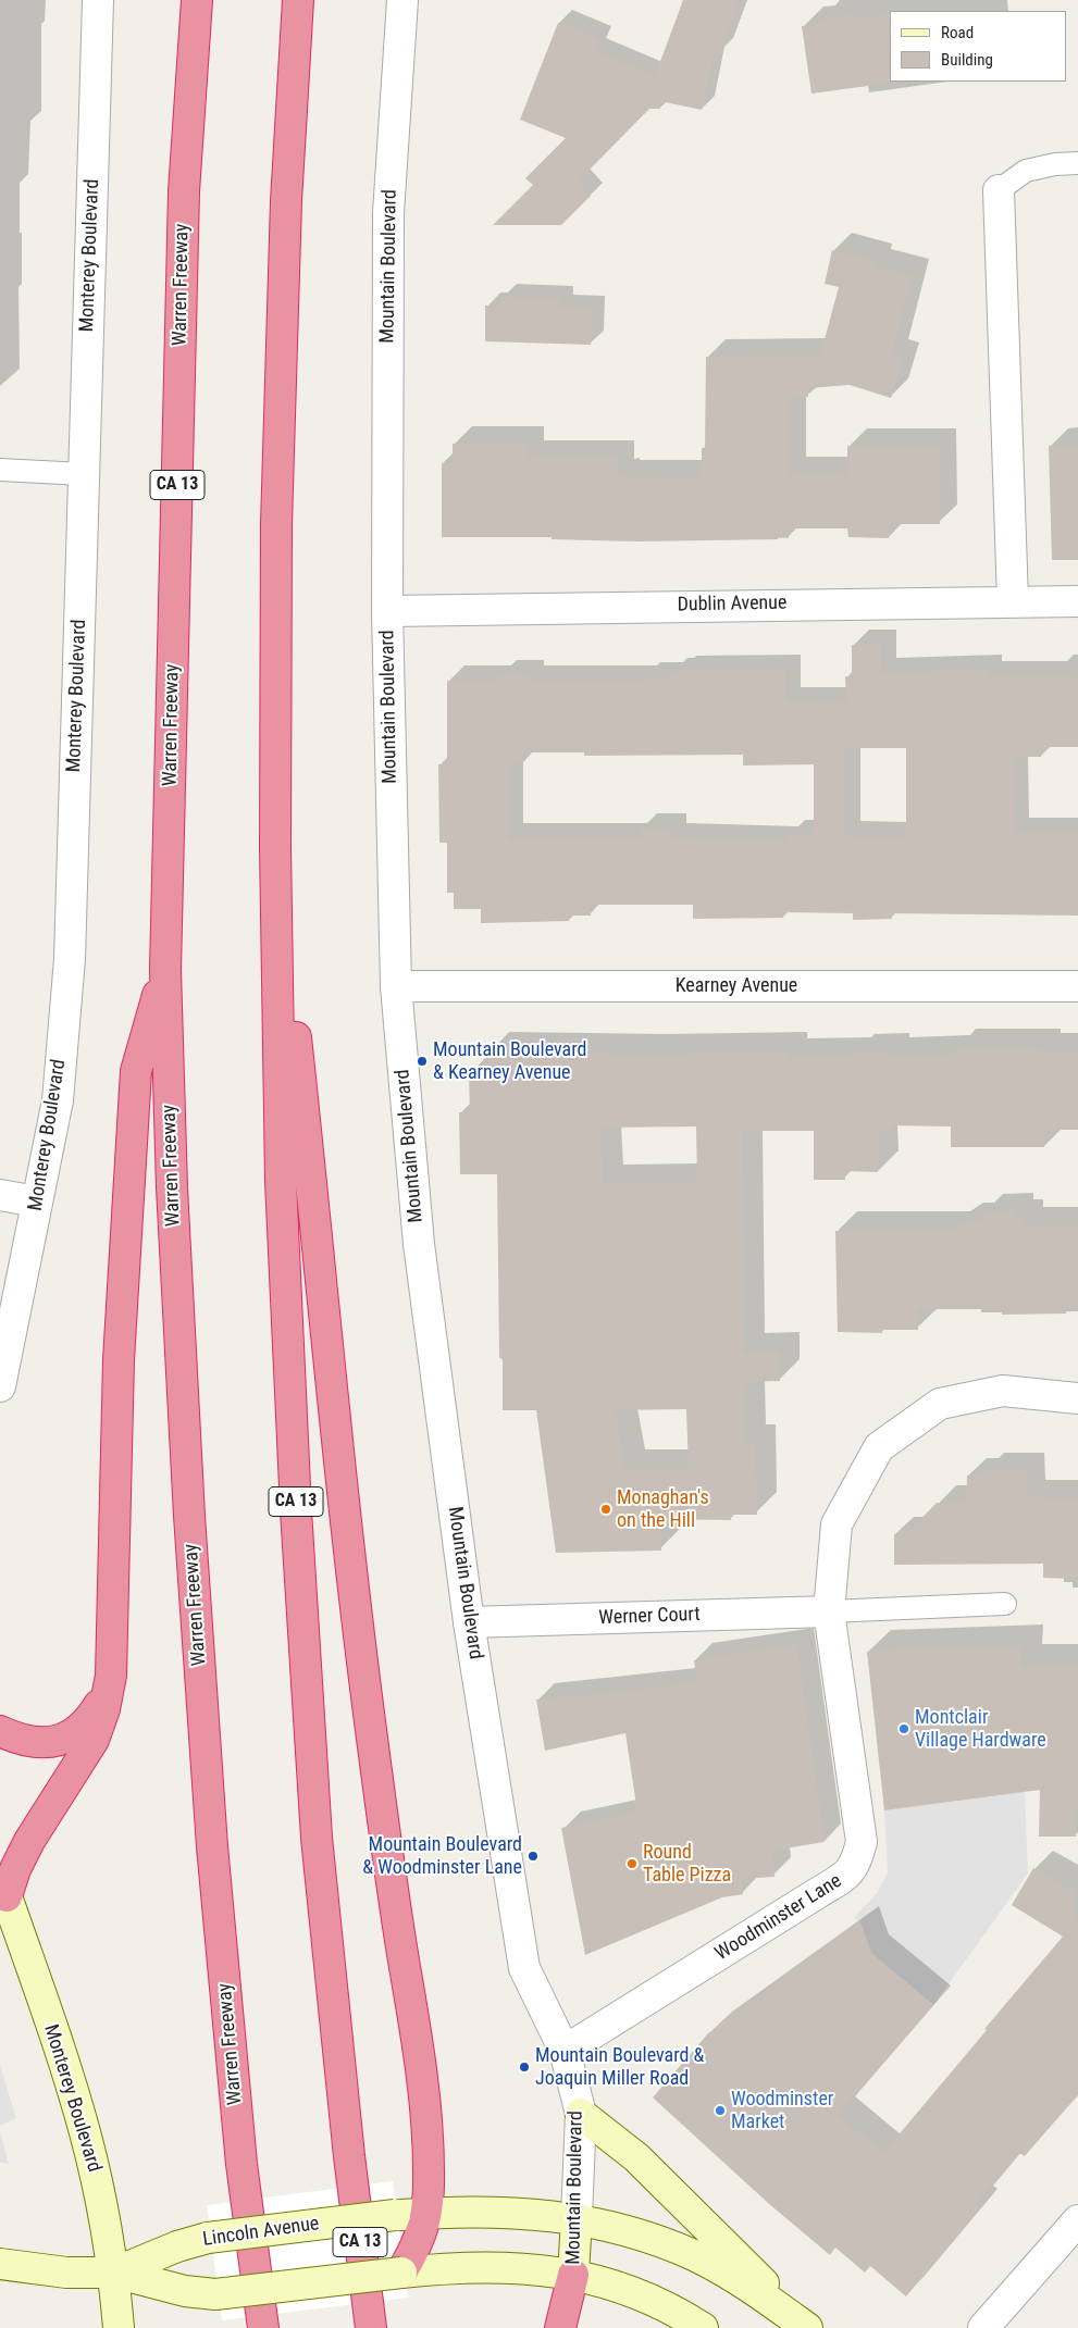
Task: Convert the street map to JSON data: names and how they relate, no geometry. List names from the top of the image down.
{
  "streets": {
    "highway": ["Warren Freeway", "CA 13"],
    "main road": ["Monterey Boulevard", "Mountain Boulevard", "Lincoln Avenue"],
    "street": [
      "Dublin Avenue",
      "Kearney Avenue",
      "Werner Court",
      "Woodminster Lane"
    ]
  },
  "crossings": [
    ["Monterey Boulevard", "Lincoln Avenue"],
    ["Mountain Boulevard", "Dublin Avenue"],
    ["Mountain Boulevard", "Kearney Avenue"],
    ["Mountain Boulevard", "Werner Court"],
    ["Mountain Boulevard", "Woodminster Lane"],
    ["Mountain Boulevard", "Lincoln Avenue"],
    ["Werner Court", "Woodminster Lane"]
  ],
  "places": [
    "Mountain Boulevard & Kearney Avenue",
    "Monaghan's on the Hill",
    "Montclair Village Hardware",
    "Mountain Boulevard & Woodminster Lane",
    "Round Table Pizza",
    "Mountain Boulevard & Joaquin Miller Road",
    "Woodminster Market"
  ],
  "legend": ["Road", "Building"]
}
